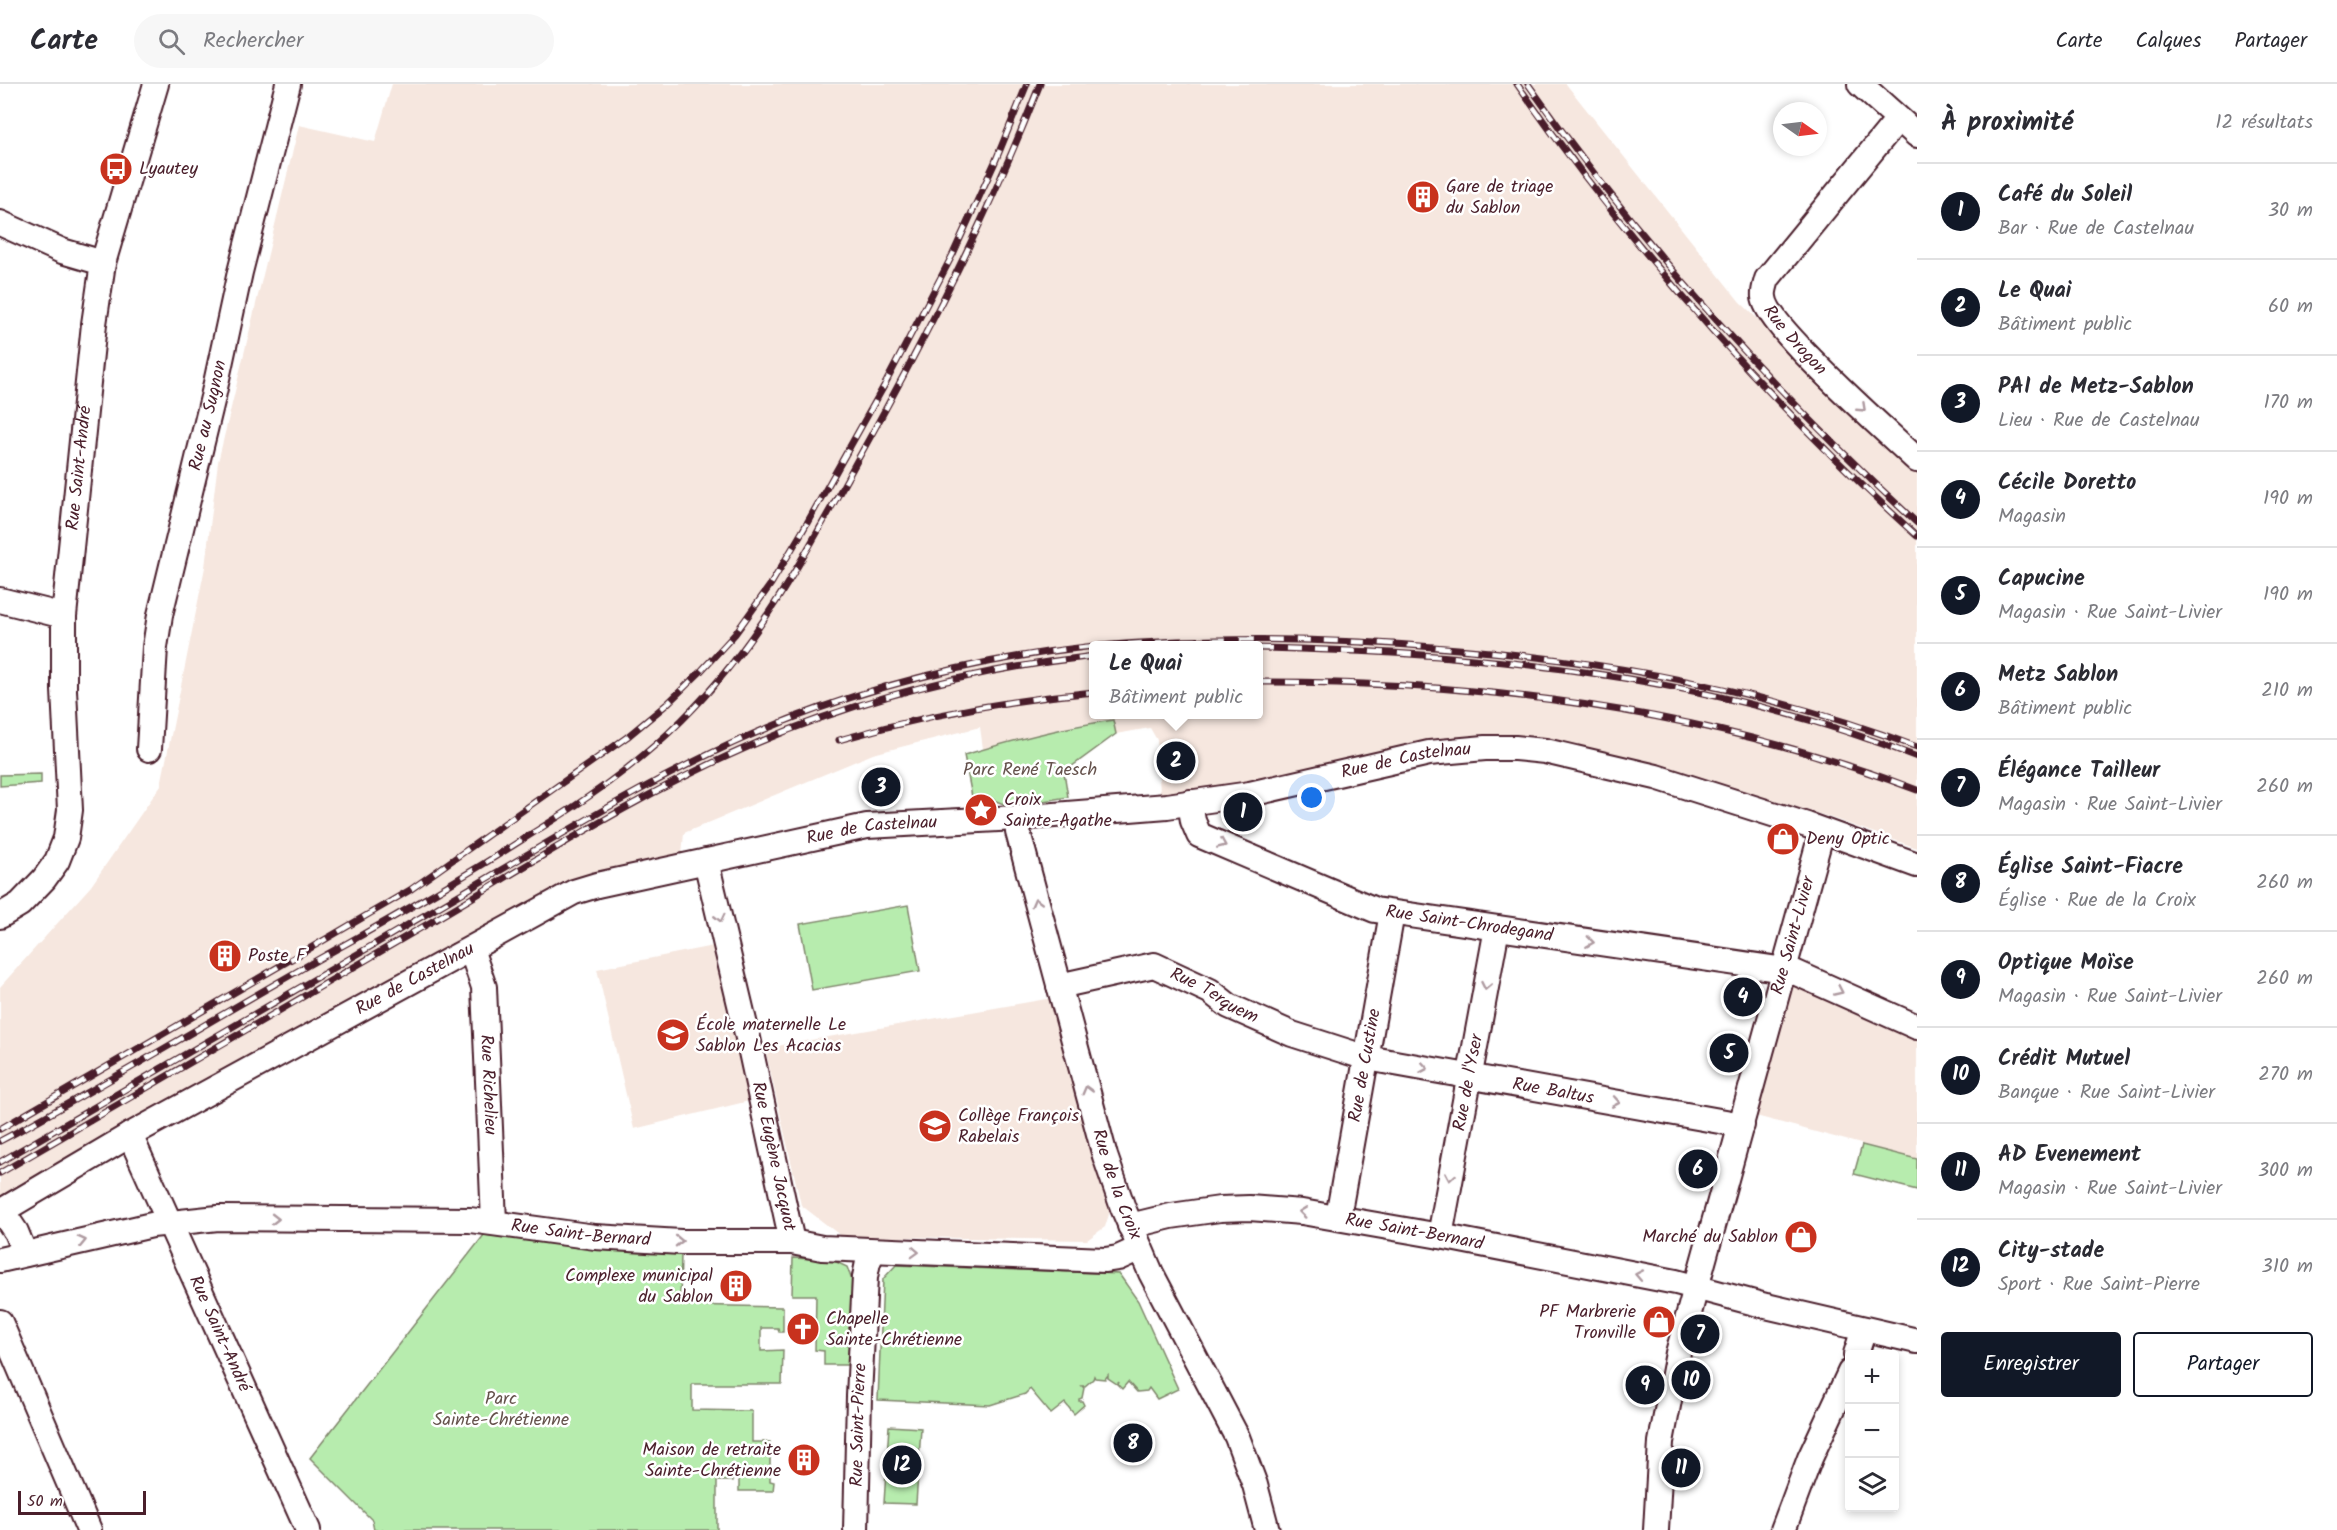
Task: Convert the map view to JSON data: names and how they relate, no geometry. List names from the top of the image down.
{
  "streets": {
    "street": [
      "Rue Drogon",
      "Rue au Sugnon",
      "Rue Saint-André",
      "Rue de Castelnau",
      "Rue Saint-Chrodegand",
      "Rue Saint-Livier",
      "Rue Terquem",
      "Rue de Custine",
      "Rue de l'Yser",
      "Rue Richelieu",
      "Rue Baltus",
      "Rue Eugène Jacquot",
      "Rue de la Croix",
      "Rue Saint-Bernard",
      "Rue Saint-Pierre"
    ]
  },
  "crossings": [
    ["Rue Saint-André", "Rue de Castelnau"],
    ["Rue Saint-André", "Rue Saint-Bernard"],
    ["Rue de Castelnau", "Rue Saint-Chrodegand"],
    ["Rue de Castelnau", "Rue Saint-Livier"],
    ["Rue de Castelnau", "Rue Richelieu"],
    ["Rue de Castelnau", "Rue Eugène Jacquot"],
    ["Rue de Castelnau", "Rue de la Croix"],
    ["Rue Saint-Chrodegand", "Rue Saint-Livier"],
    ["Rue Saint-Chrodegand", "Rue de Custine"],
    ["Rue Saint-Chrodegand", "Rue de l'Yser"],
    ["Rue Saint-Livier", "Rue Baltus"],
    ["Rue Saint-Livier", "Rue Saint-Bernard"],
    ["Rue Terquem", "Rue de Custine"],
    ["Rue Terquem", "Rue Baltus"],
    ["Rue Terquem", "Rue de la Croix"],
    ["Rue de Custine", "Rue Baltus"],
    ["Rue de Custine", "Rue Saint-Bernard"],
    ["Rue de l'Yser", "Rue Baltus"],
    ["Rue de l'Yser", "Rue Saint-Bernard"],
    ["Rue Richelieu", "Rue Saint-Bernard"],
    ["Rue Eugène Jacquot", "Rue Saint-Bernard"],
    ["Rue de la Croix", "Rue Saint-Bernard"],
    ["Rue Saint-Bernard", "Rue Saint-Pierre"]
  ],
  "one_way": [
    "Rue Saint-Chrodegand",
    "Rue de l'Yser",
    "Rue Baltus",
    "Rue Eugène Jacquot",
    "Rue de la Croix"
  ],
  "parks": ["Parc René Taesch", "Parc Sainte-Chrétienne"],
  "places": {
    "bus stop": ["Lyautey"],
    "building": [
      "Gare de triage du Sablon",
      "Poste F",
      "Complexe municipal du Sablon",
      "Maison de retraite Sainte-Chrétienne"
    ],
    "place": ["Croix Sainte-Agathe"],
    "shop": ["Deny Optic", "Marché du Sablon", "PF Marbrerie Tronville"],
    "school or university": ["École maternelle Le Sablon Les Acacias", "Collège François Rabelais"],
    "church": ["Chapelle Sainte-Chrétienne"]
  },
  "scale_bar": "50 m",
  "north": "right",
  "page": {
    "header": "Carte",
    "search": "Rechercher",
    "nav": ["Carte", "Calques", "Partager"],
    "heading": ["À proximité", "12 résultats"],
    "list": [
      {
        "mark": "1",
        "name": "Café du Soleil",
        "note": "Bar · Rue de Castelnau",
        "value": "30 m"
      },
      {
        "mark": "2",
        "name": "Le Quai",
        "note": "Bâtiment public",
        "value": "60 m"
      },
      {
        "mark": "3",
        "name": "PAI de Metz-Sablon",
        "note": "Lieu · Rue de Castelnau",
        "value": "170 m"
      },
      {
        "mark": "4",
        "name": "Cécile Doretto",
        "note": "Magasin",
        "value": "190 m"
      },
      {
        "mark": "5",
        "name": "Capucine",
        "note": "Magasin · Rue Saint-Livier",
        "value": "190 m"
      },
      {
        "mark": "6",
        "name": "Metz Sablon",
        "note": "Bâtiment public",
        "value": "210 m"
      },
      {
        "mark": "7",
        "name": "Élégance Tailleur",
        "note": "Magasin · Rue Saint-Livier",
        "value": "260 m"
      },
      {
        "mark": "8",
        "name": "Église Saint-Fiacre",
        "note": "Église · Rue de la Croix",
        "value": "260 m"
      },
      {
        "mark": "9",
        "name": "Optique Moïse",
        "note": "Magasin · Rue Saint-Livier",
        "value": "260 m"
      },
      {
        "mark": "10",
        "name": "Crédit Mutuel",
        "note": "Banque · Rue Saint-Livier",
        "value": "270 m"
      },
      {
        "mark": "11",
        "name": "AD Evenement",
        "note": "Magasin · Rue Saint-Livier",
        "value": "300 m"
      },
      {
        "mark": "12",
        "name": "City-stade",
        "note": "Sport · Rue Saint-Pierre",
        "value": "310 m"
      }
    ],
    "popup": ["Le Quai", "Bâtiment public"],
    "pins": [
      "2",
      "3",
      "1",
      "4",
      "5",
      "6",
      "7",
      "10",
      "9",
      "8",
      "12",
      "11"
    ],
    "buttons": ["Enregistrer", "Partager"],
    "map_buttons": ["+", "−"],
    "scale": "50 m"
  }
}
